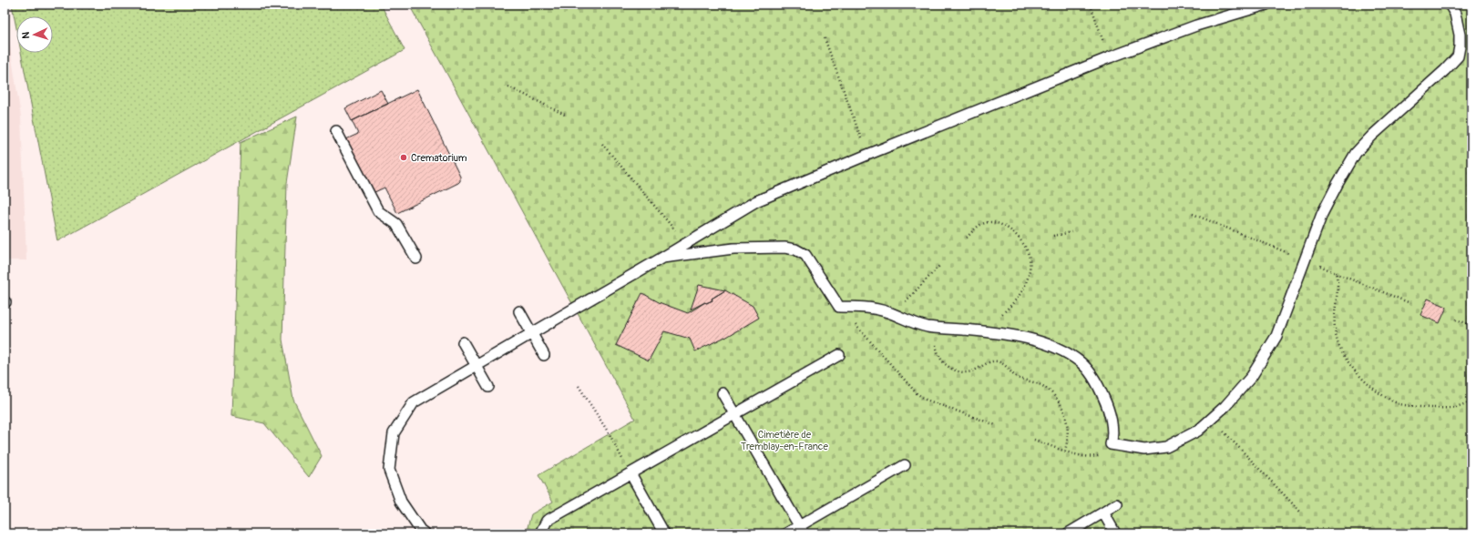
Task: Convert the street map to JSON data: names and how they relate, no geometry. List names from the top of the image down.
{
  "parks": ["Cimetière de Tremblay-en-France"],
  "places": ["Crematorium"],
  "north": "left"
}
